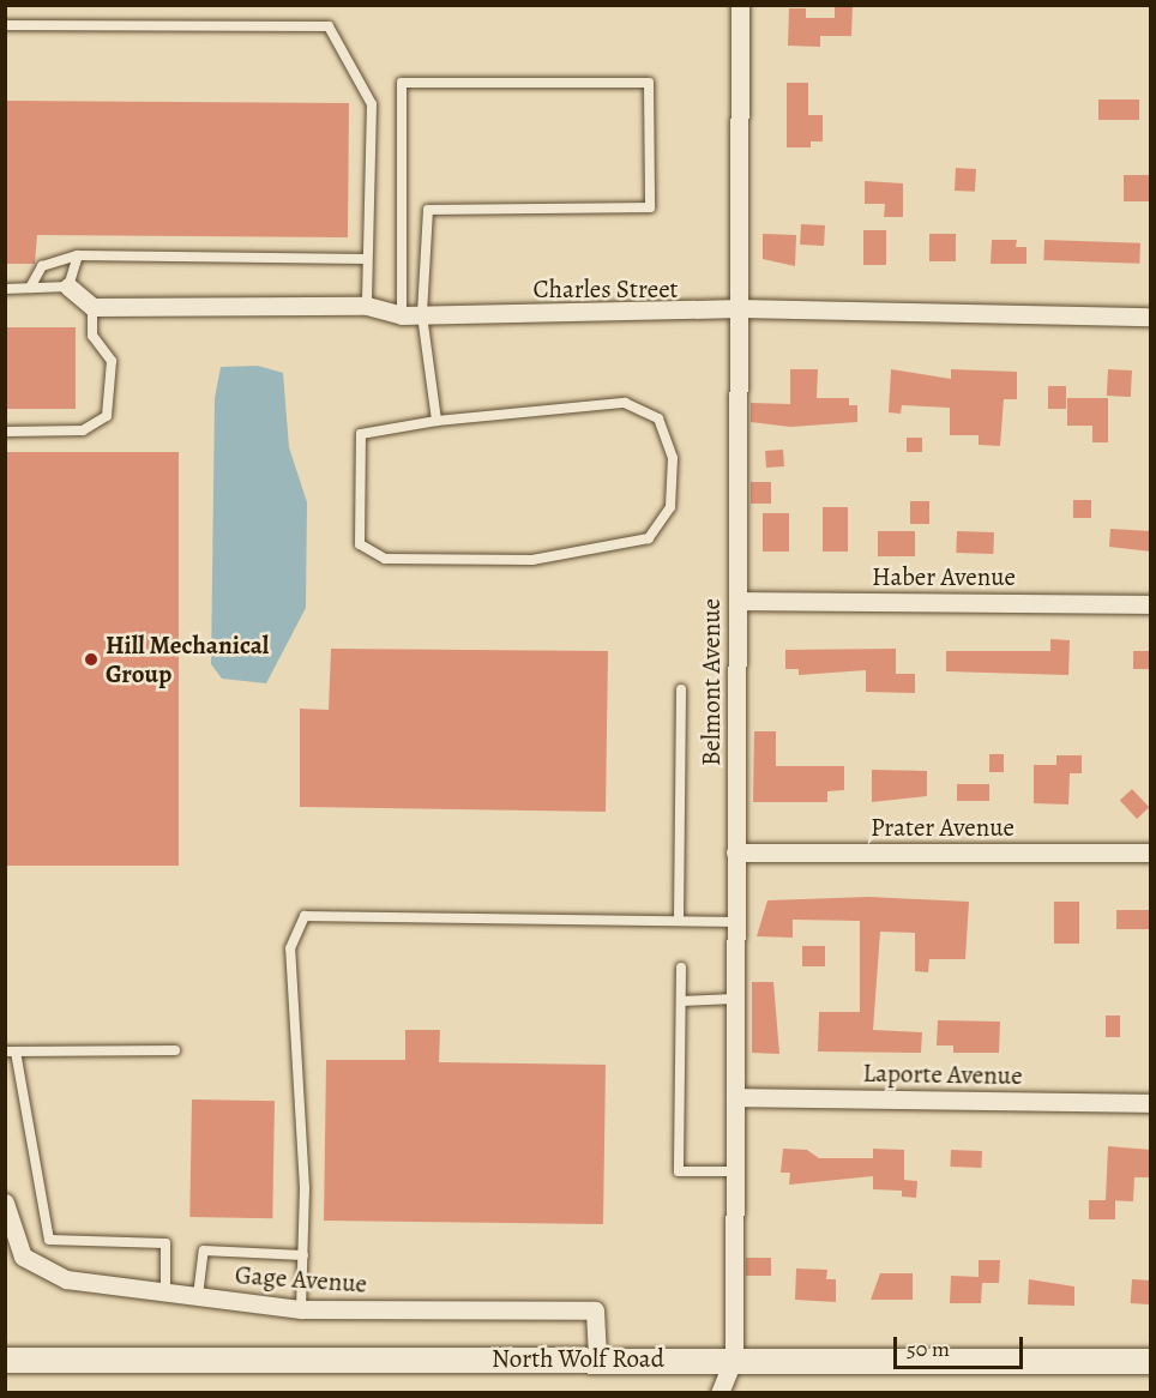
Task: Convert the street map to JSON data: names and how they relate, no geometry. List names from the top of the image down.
{
  "streets": {
    "main road": ["North Wolf Road"],
    "street": [
      "Charles Street",
      "Haber Avenue",
      "Belmont Avenue",
      "Prater Avenue",
      "Laporte Avenue",
      "Gage Avenue"
    ]
  },
  "crossings": [
    ["Charles Street", "Belmont Avenue"],
    ["Haber Avenue", "Belmont Avenue"],
    ["Belmont Avenue", "Prater Avenue"],
    ["Belmont Avenue", "Laporte Avenue"],
    ["Belmont Avenue", "North Wolf Road"],
    ["Gage Avenue", "North Wolf Road"]
  ],
  "places": ["Hill Mechanical Group"],
  "scale_bar": "50 m"
}
